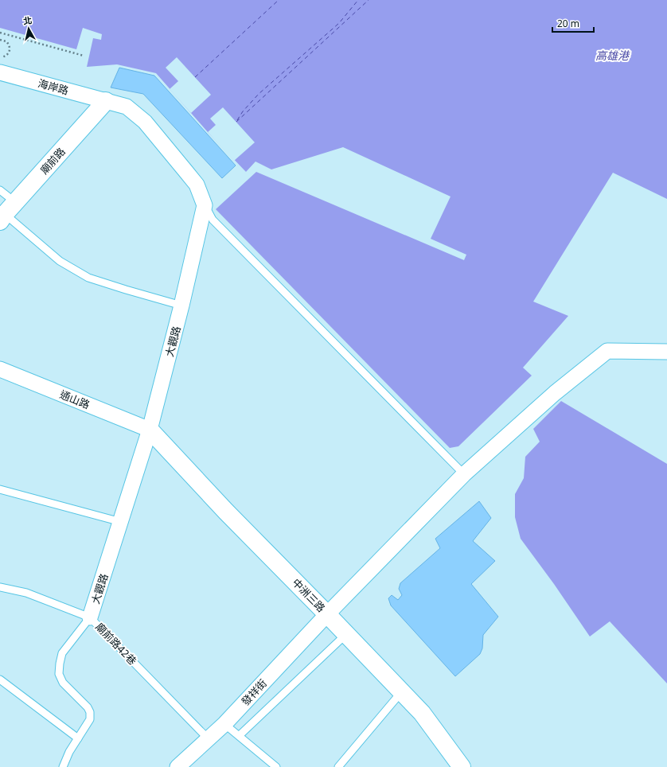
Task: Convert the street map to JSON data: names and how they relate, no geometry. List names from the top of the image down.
{
  "streets": {
    "street": [
      "海岸路",
      "廟前路",
      "大觀路",
      "通山路",
      "中洲三路",
      "發祥街"
    ],
    "lane": ["廟前路42巷"]
  },
  "crossings": [
    ["海岸路", "廟前路"],
    ["大觀路", "通山路"],
    ["大觀路", "中洲三路"],
    ["大觀路", "廟前路42巷"],
    ["通山路", "中洲三路"],
    ["中洲三路", "發祥街"],
    ["廟前路42巷", "發祥街"]
  ],
  "water": ["高雄港"],
  "scale_bar": "20 m",
  "north": "top"
}
